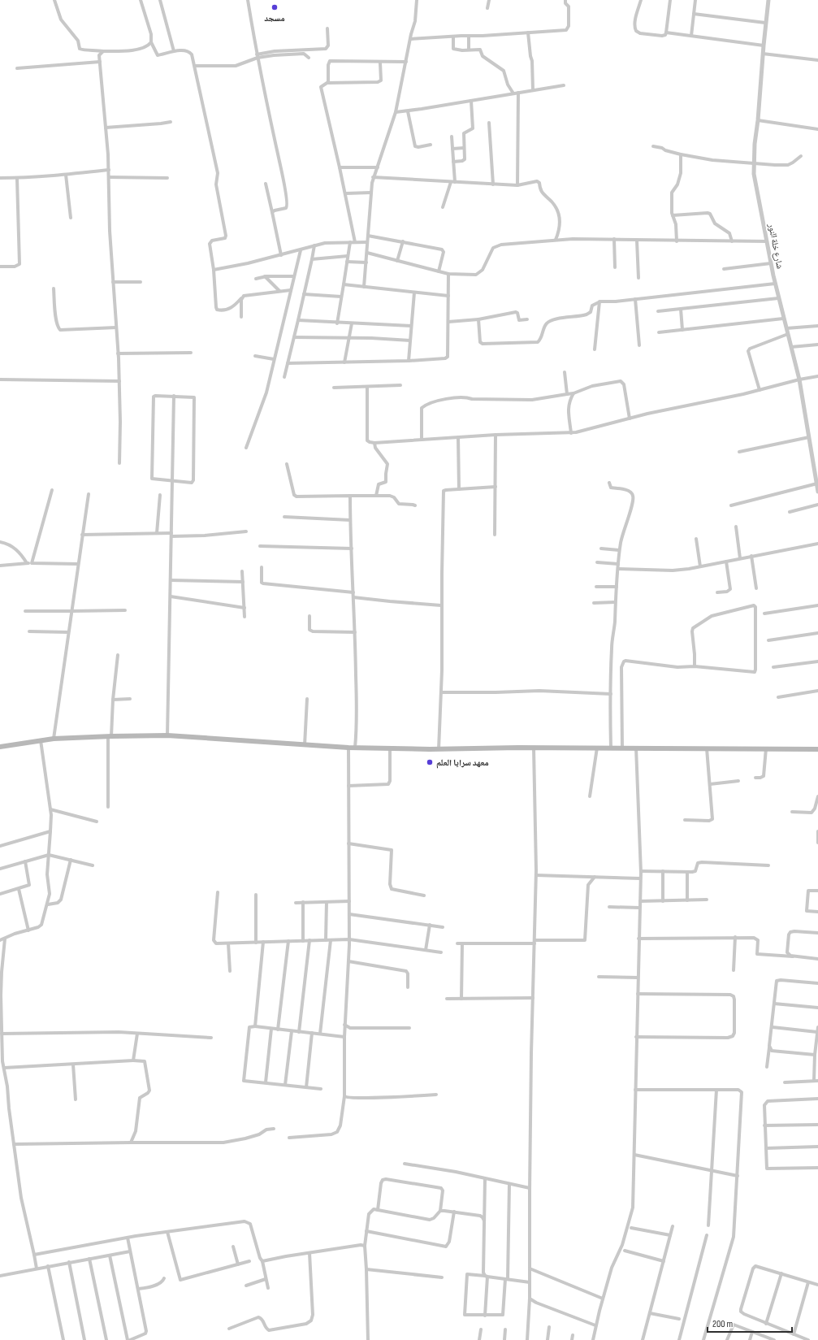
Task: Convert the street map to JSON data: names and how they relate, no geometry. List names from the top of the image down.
{
  "streets": {
    "street": ["شارع خلة النور"]
  },
  "places": ["مسجد", "معهد سرايا العلم"],
  "scale_bar": "200 m"
}
